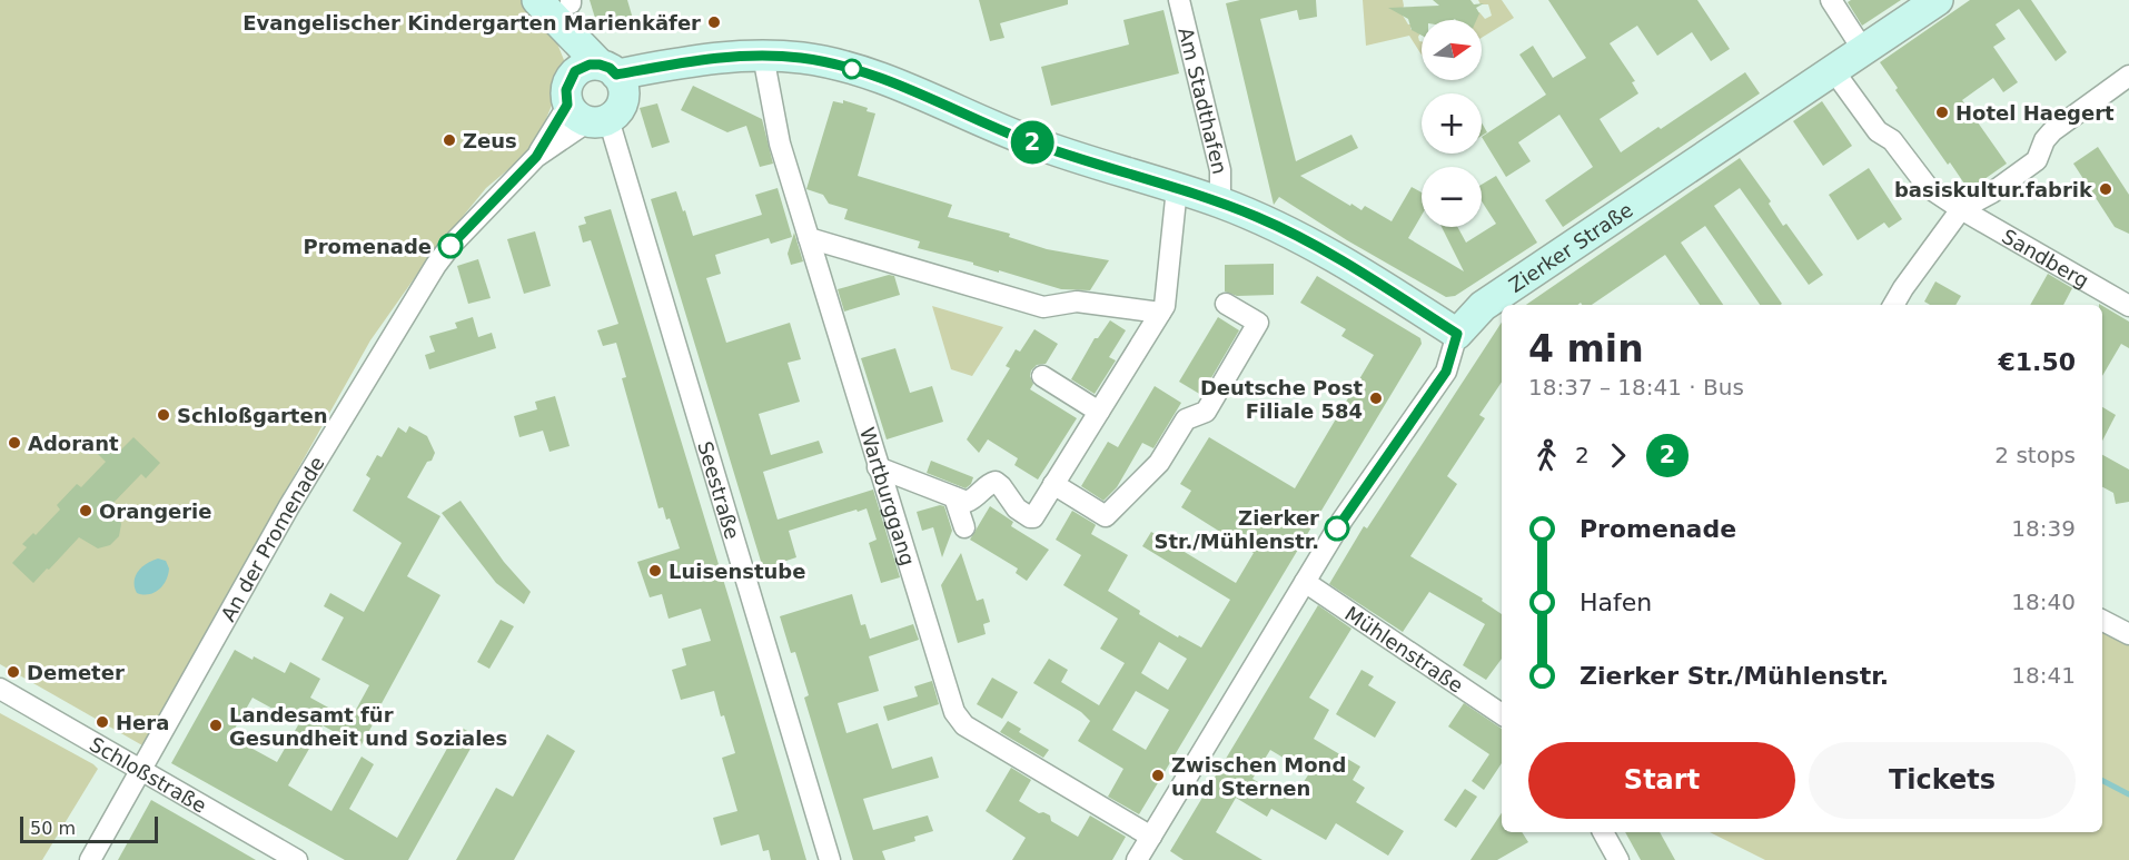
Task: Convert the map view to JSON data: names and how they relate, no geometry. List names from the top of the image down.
{
  "streets": {
    "main road": ["Zierker Straße"],
    "street": [
      "Am Stadthafen",
      "Sandberg",
      "Seestraße",
      "Wartburggang",
      "An der Promenade",
      "Mühlenstraße",
      "Schloßstraße"
    ]
  },
  "crossings": [
    ["Zierker Straße", "Sandberg"],
    ["Zierker Straße", "Wartburggang"],
    ["Zierker Straße", "Mühlenstraße"],
    ["Seestraße", "An der Promenade"],
    ["An der Promenade", "Schloßstraße"]
  ],
  "places": [
    "Evangelischer Kindergarten Marienkäfer",
    "Hotel Haegert",
    "Zeus",
    "basiskultur.fabrik",
    "Promenade",
    "Deutsche Post Filiale 584",
    "Schloßgarten",
    "Adorant",
    "Orangerie",
    "Zierker Str./Mühlenstr.",
    "Luisenstube",
    "Demeter",
    "Hera",
    "Landesamt für Gesundheit und Soziales",
    "Zwischen Mond und Sternen"
  ],
  "lines": ["bus line 2"],
  "scale_bar": "50 m",
  "north": "right",
  "page": {
    "on_map": "2",
    "map_buttons": ["+", "−"],
    "heading": ["4 min", "18:37 – 18:41 · Bus", "€1.50"],
    "legs": ["2", "2", "2 stops"],
    "list": [
      {
        "name": "Promenade",
        "value": "18:39"
      },
      {
        "name": "Hafen",
        "value": "18:40"
      },
      {
        "name": "Zierker Str./Mühlenstr.",
        "value": "18:41"
      }
    ],
    "buttons": ["Start", "Tickets"],
    "scale": "50 m"
  }
}
